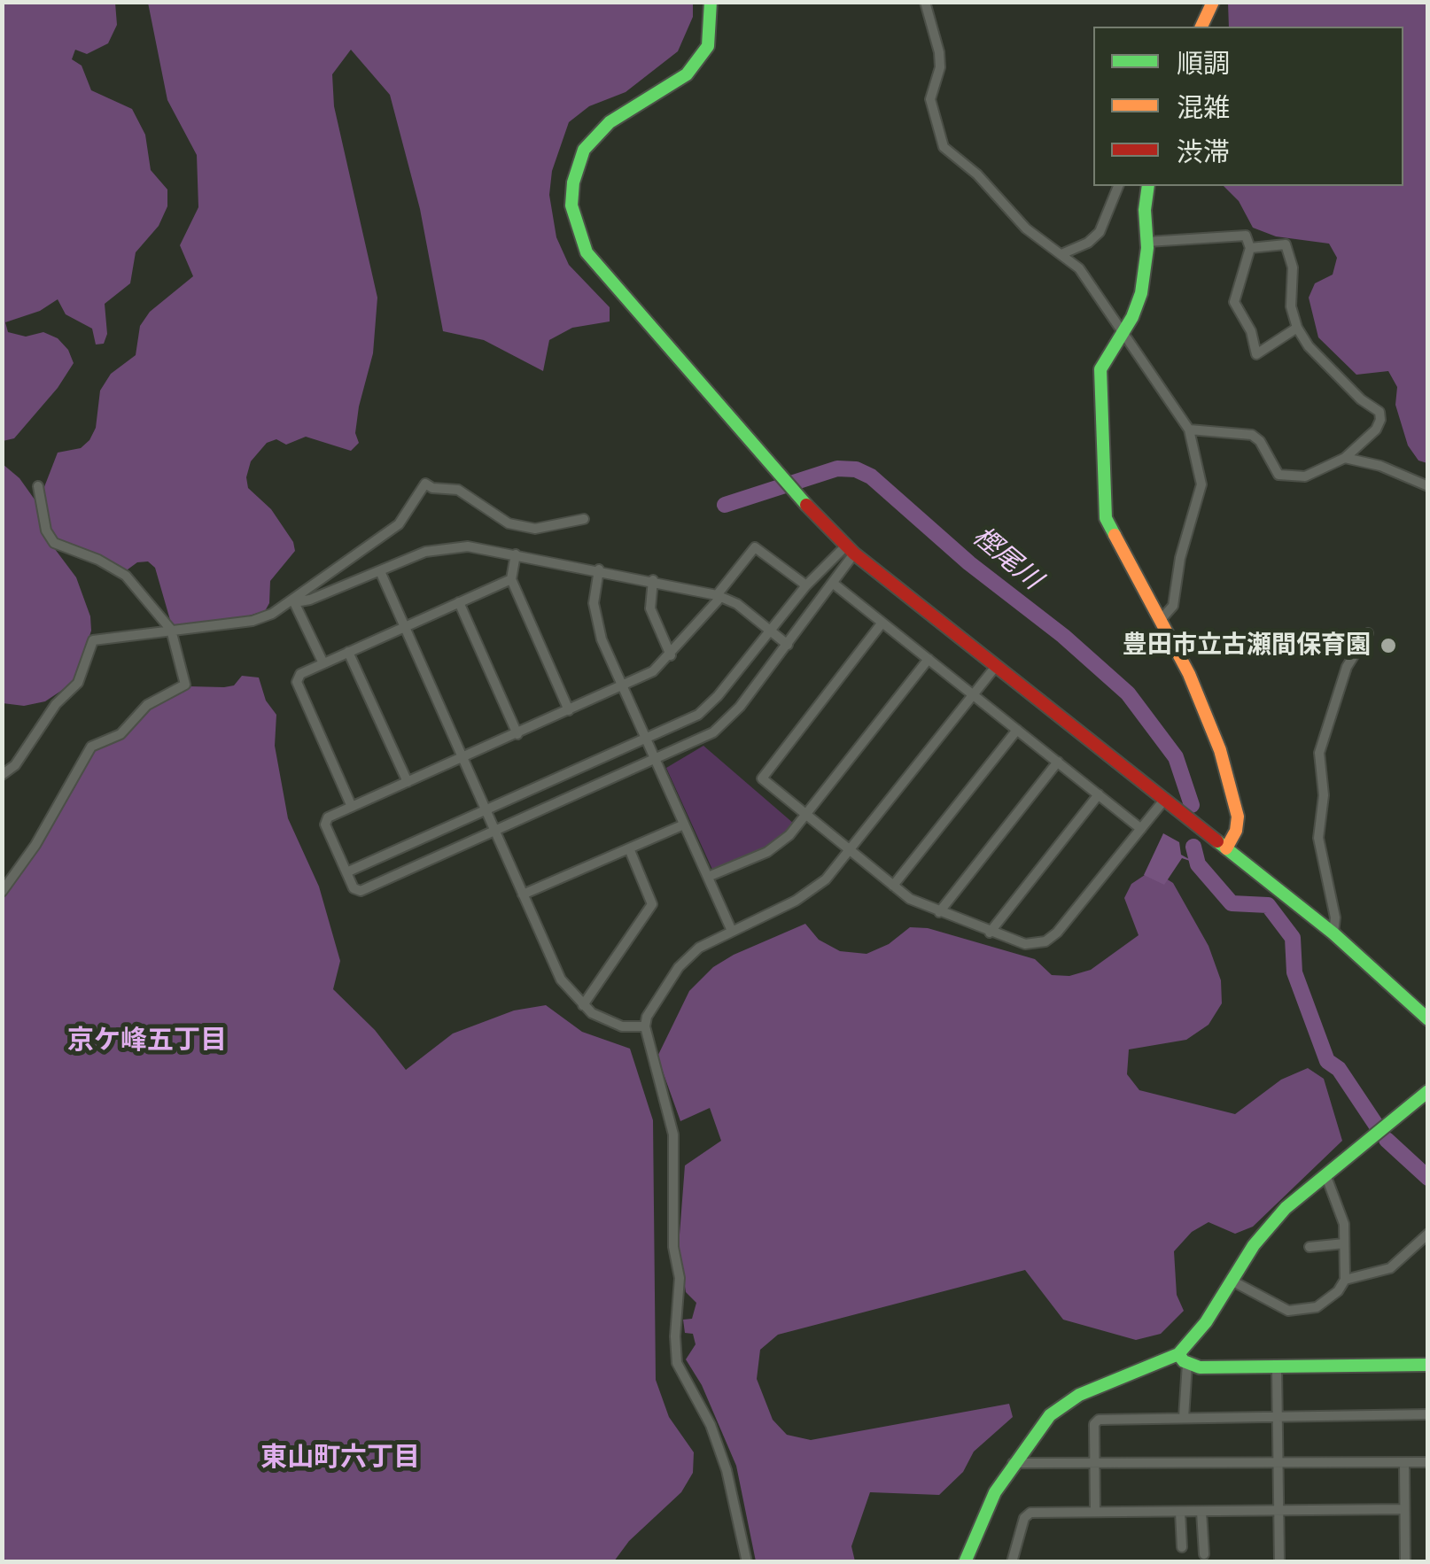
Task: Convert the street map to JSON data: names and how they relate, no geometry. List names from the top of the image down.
{
  "districts": ["京ケ峰五丁目", "東山町六丁目"],
  "water": ["樫尾川"],
  "places": ["豊田市立古瀬間保育園"],
  "legend": ["順調", "混雑", "渋滞"]
}
